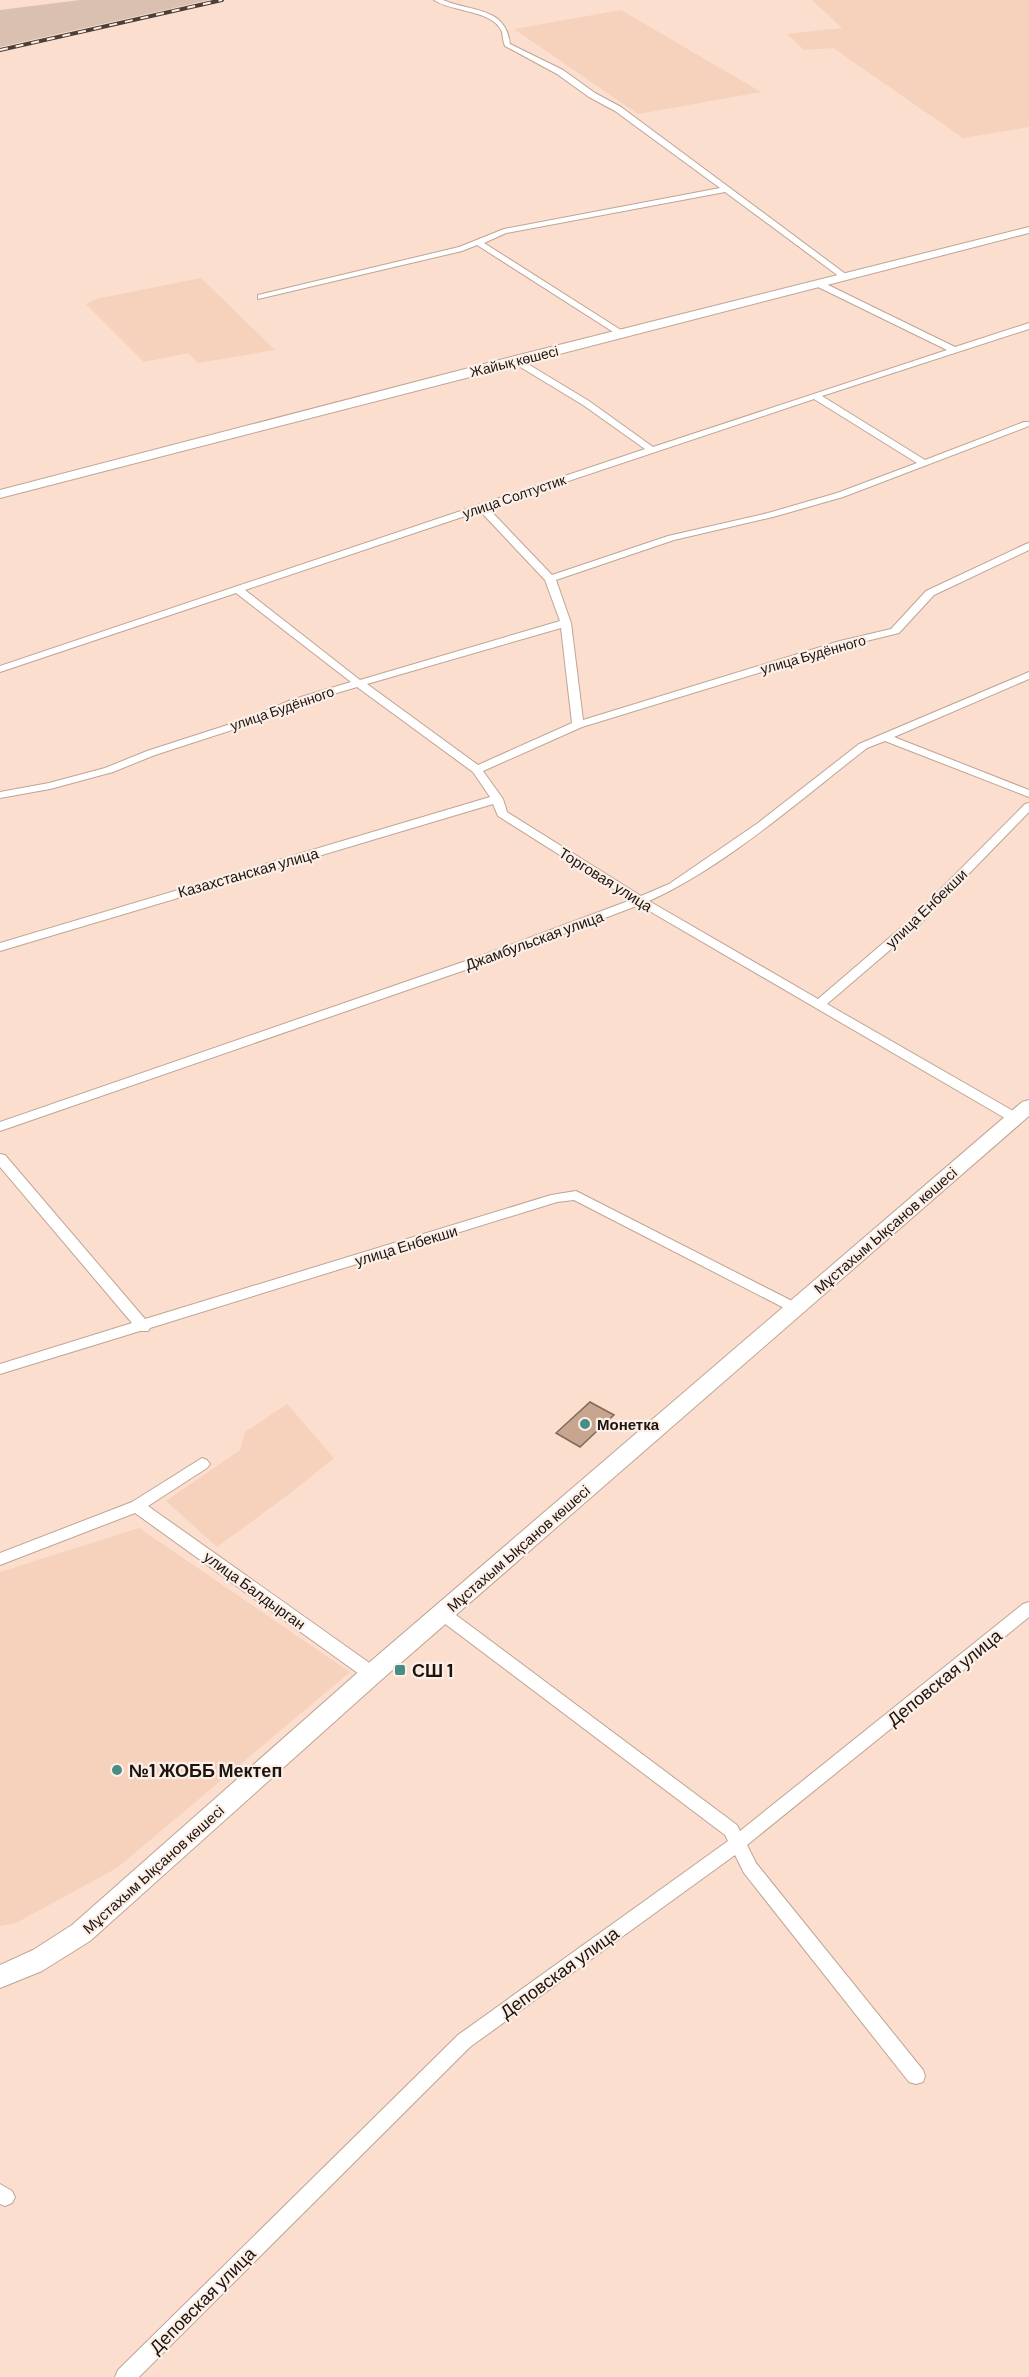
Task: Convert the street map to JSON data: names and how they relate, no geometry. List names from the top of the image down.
{
  "streets": {
    "street": [
      "Жайық көшесі",
      "улица Солтустик",
      "улица Будённого",
      "Казахстанская улица",
      "Торговая улица",
      "улица Енбекши",
      "Джамбульская улица",
      "Мұстахым Ықсанов көшесі",
      "улица Балдырган",
      "Деповская улица"
    ]
  },
  "crossings": [
    ["улица Солтустик", "Торговая улица"],
    ["улица Будённого", "Торговая улица"],
    ["Казахстанская улица", "Торговая улица"],
    ["Торговая улица", "улица Енбекши"],
    ["Торговая улица", "Джамбульская улица"],
    ["Торговая улица", "Мұстахым Ықсанов көшесі"],
    ["улица Енбекши", "Мұстахым Ықсанов көшесі"],
    ["Мұстахым Ықсанов көшесі", "улица Балдырган"]
  ],
  "places": {
    "other": ["Монетка", "№1 ЖОББ Мектеп"],
    "transit": ["СШ 1"]
  }
}
